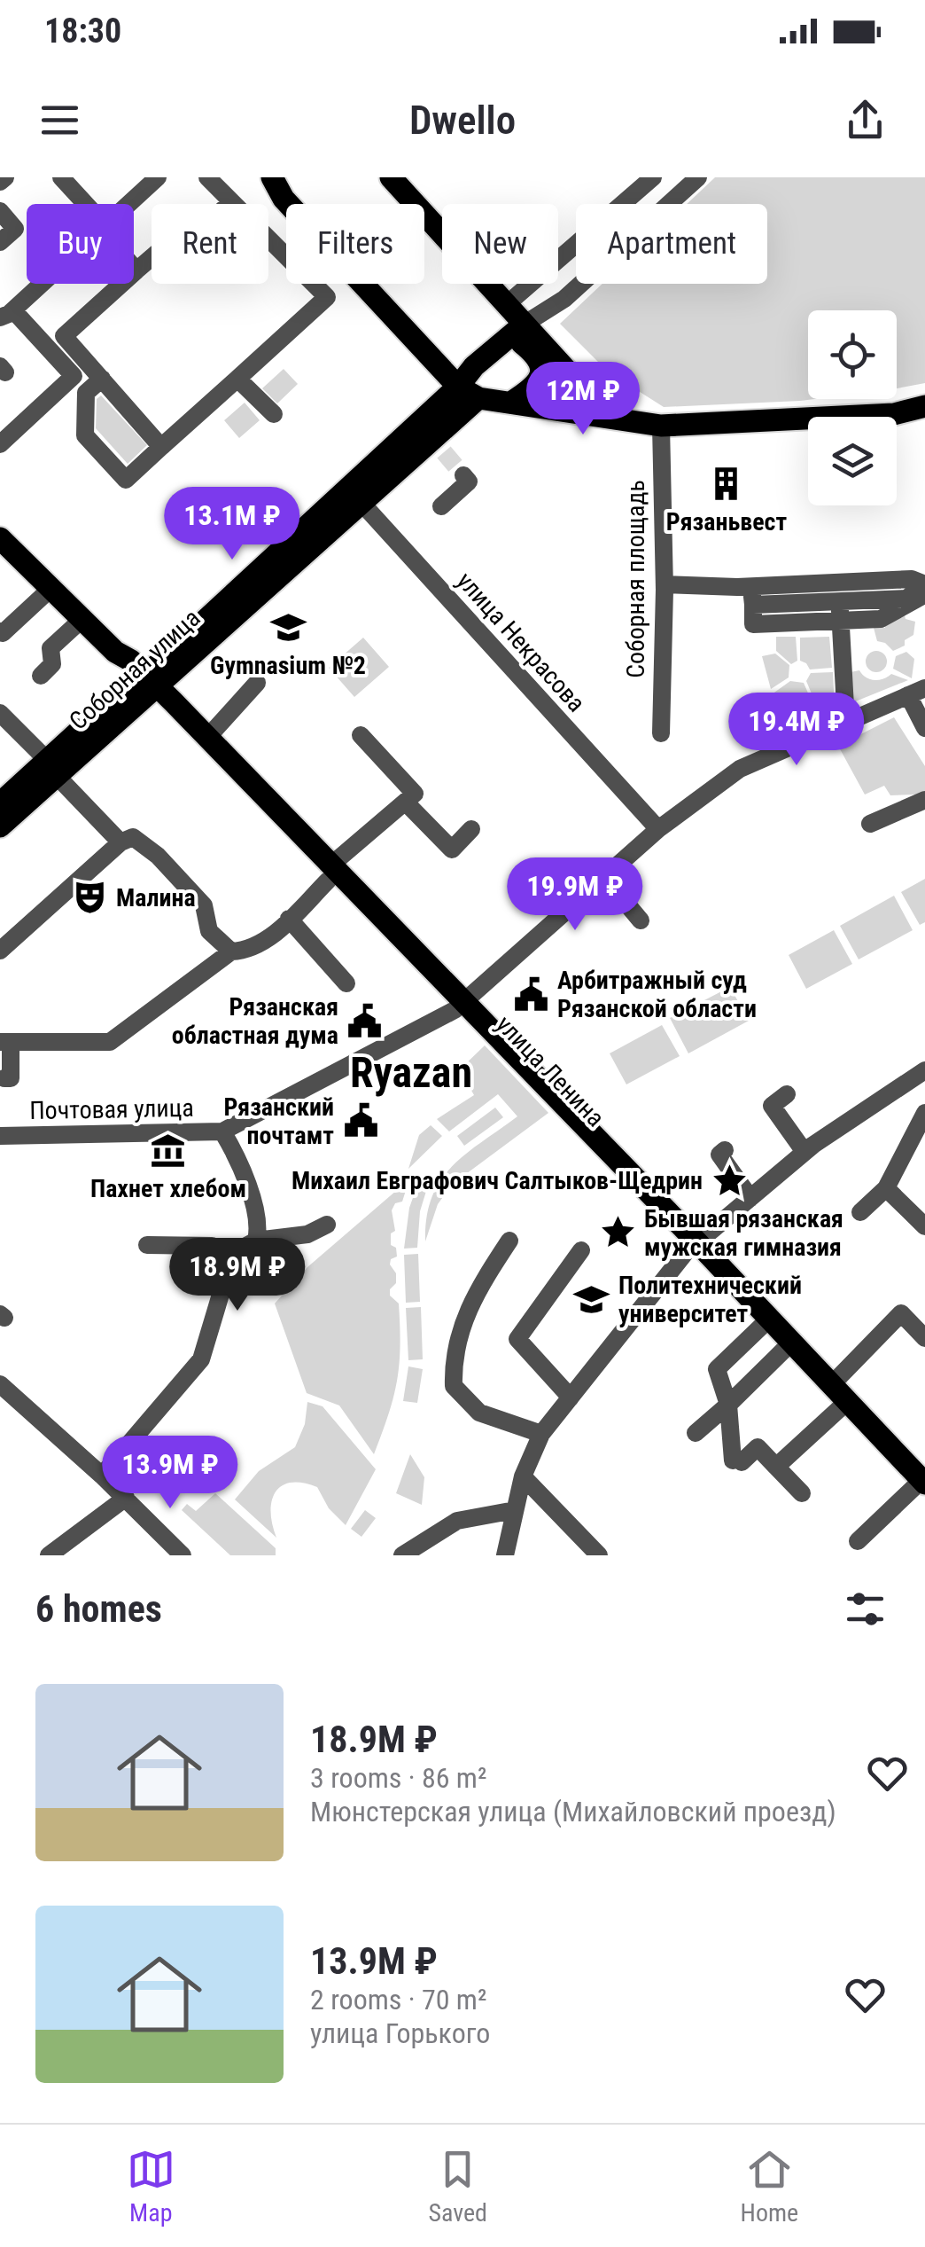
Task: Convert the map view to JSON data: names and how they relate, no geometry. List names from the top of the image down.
{
  "streets": {
    "main road": ["Соборная улица", "улица Ленина"],
    "street": ["Соборная площадь", "улица Некрасова", "Почтовая улица"]
  },
  "crossings": [
    ["улица Некрасова", "Соборная улица"],
    ["улица Некрасова", "Почтовая улица"],
    ["Соборная улица", "улица Ленина"],
    ["улица Ленина", "Почтовая улица"]
  ],
  "districts": ["Ryazan"],
  "places": {
    "building": ["Рязаньвест"],
    "school or university": ["Gymnasium №2", "Политехнический университет"],
    "theatre": ["Малина"],
    "public building": ["Арбитражный суд Рязанской области", "Рязанская областная дума", "Рязанский почтамт"],
    "museum": ["Пахнет хлебом"],
    "place": ["Михаил Евграфович Салтыков-Щедрин", "Бывшая рязанская мужская гимназия"]
  },
  "page": {
    "status": "18:30",
    "header": "Dwello",
    "chip": [
      "Buy",
      "Rent",
      "Filters",
      "New",
      "Apartment"
    ],
    "price": [
      "12M ₽",
      "13.1M ₽",
      "19.4M ₽",
      "19.9M ₽",
      "18.9M ₽",
      "13.9M ₽"
    ],
    "heading": "6 homes",
    "list": [
      {
        "name": "18.9M ₽",
        "note": "3 rooms · 86 m² · Мюнстерская улица (Михайловский проезд)"
      },
      {
        "name": "13.9M ₽",
        "note": "2 rooms · 70 m² · улица Горького"
      }
    ],
    "tabs": ["Map", "Saved", "Home"]
  }
}
